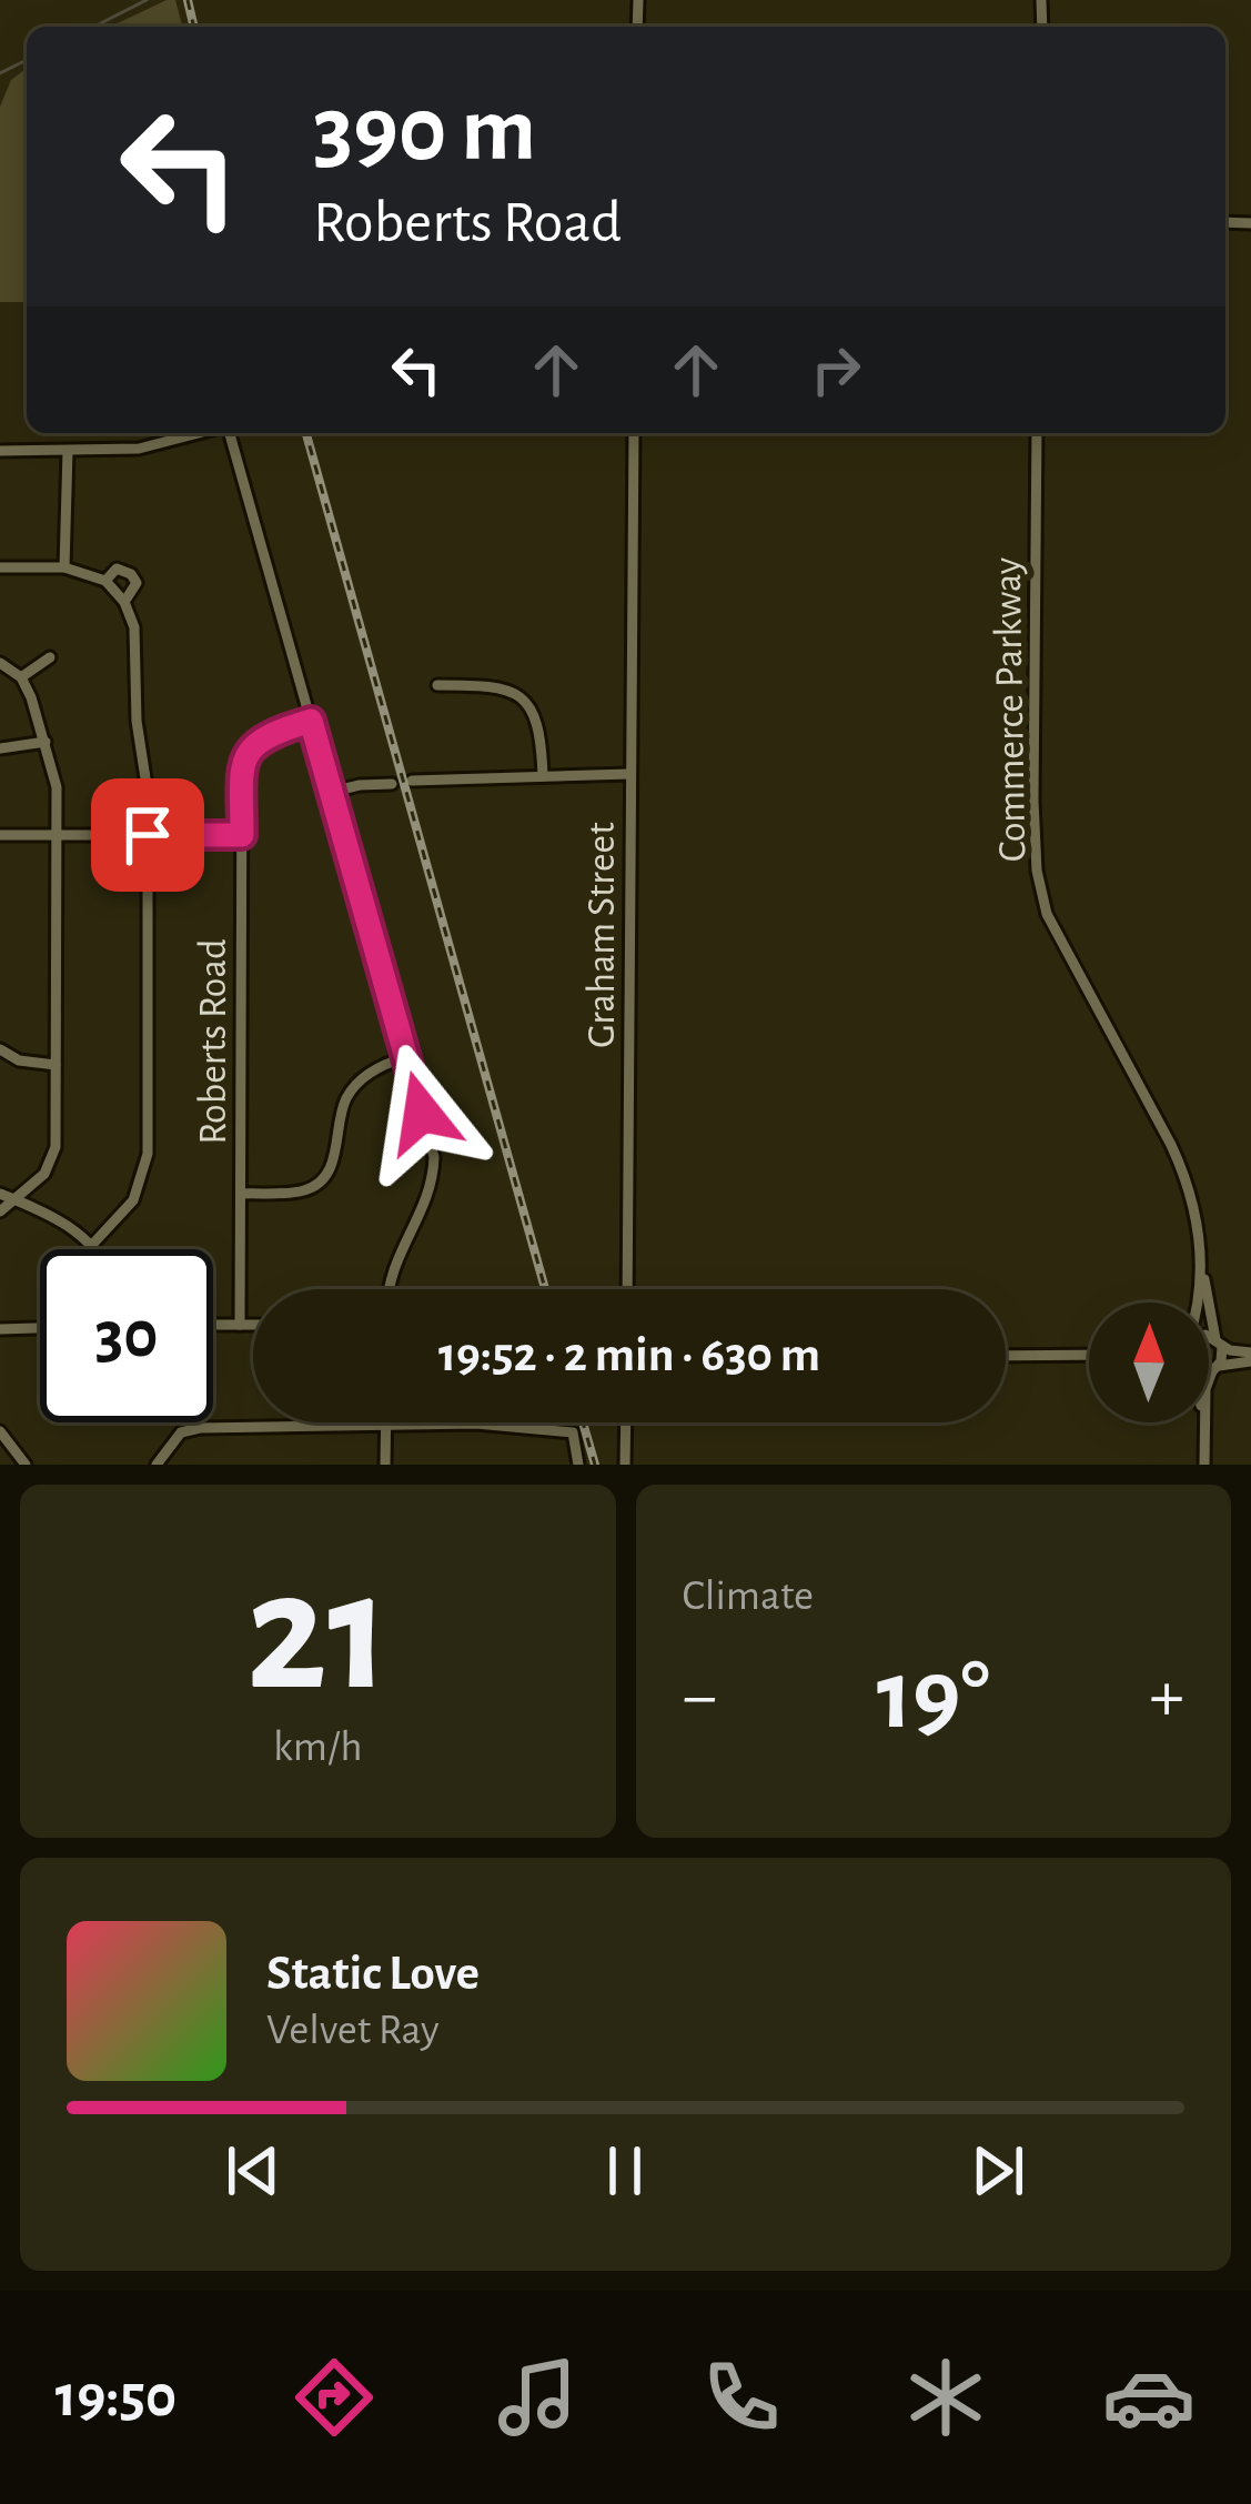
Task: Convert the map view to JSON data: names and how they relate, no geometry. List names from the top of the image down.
{
  "streets": {
    "street": ["Commerce Parkway", "Graham Street", "Roberts Road"]
  },
  "north": "top",
  "page": {
    "turn": ["390 m", "Roberts Road"],
    "limit": "30",
    "trip": "19:52 · 2 min · 630 m",
    "tile": [
      ["21", "km/h"],
      "Climate"
    ],
    "heat": ["−", "19°", "+"],
    "song": ["Static Love", "Velvet Ray"],
    "tabs": "19:50"
  }
}
